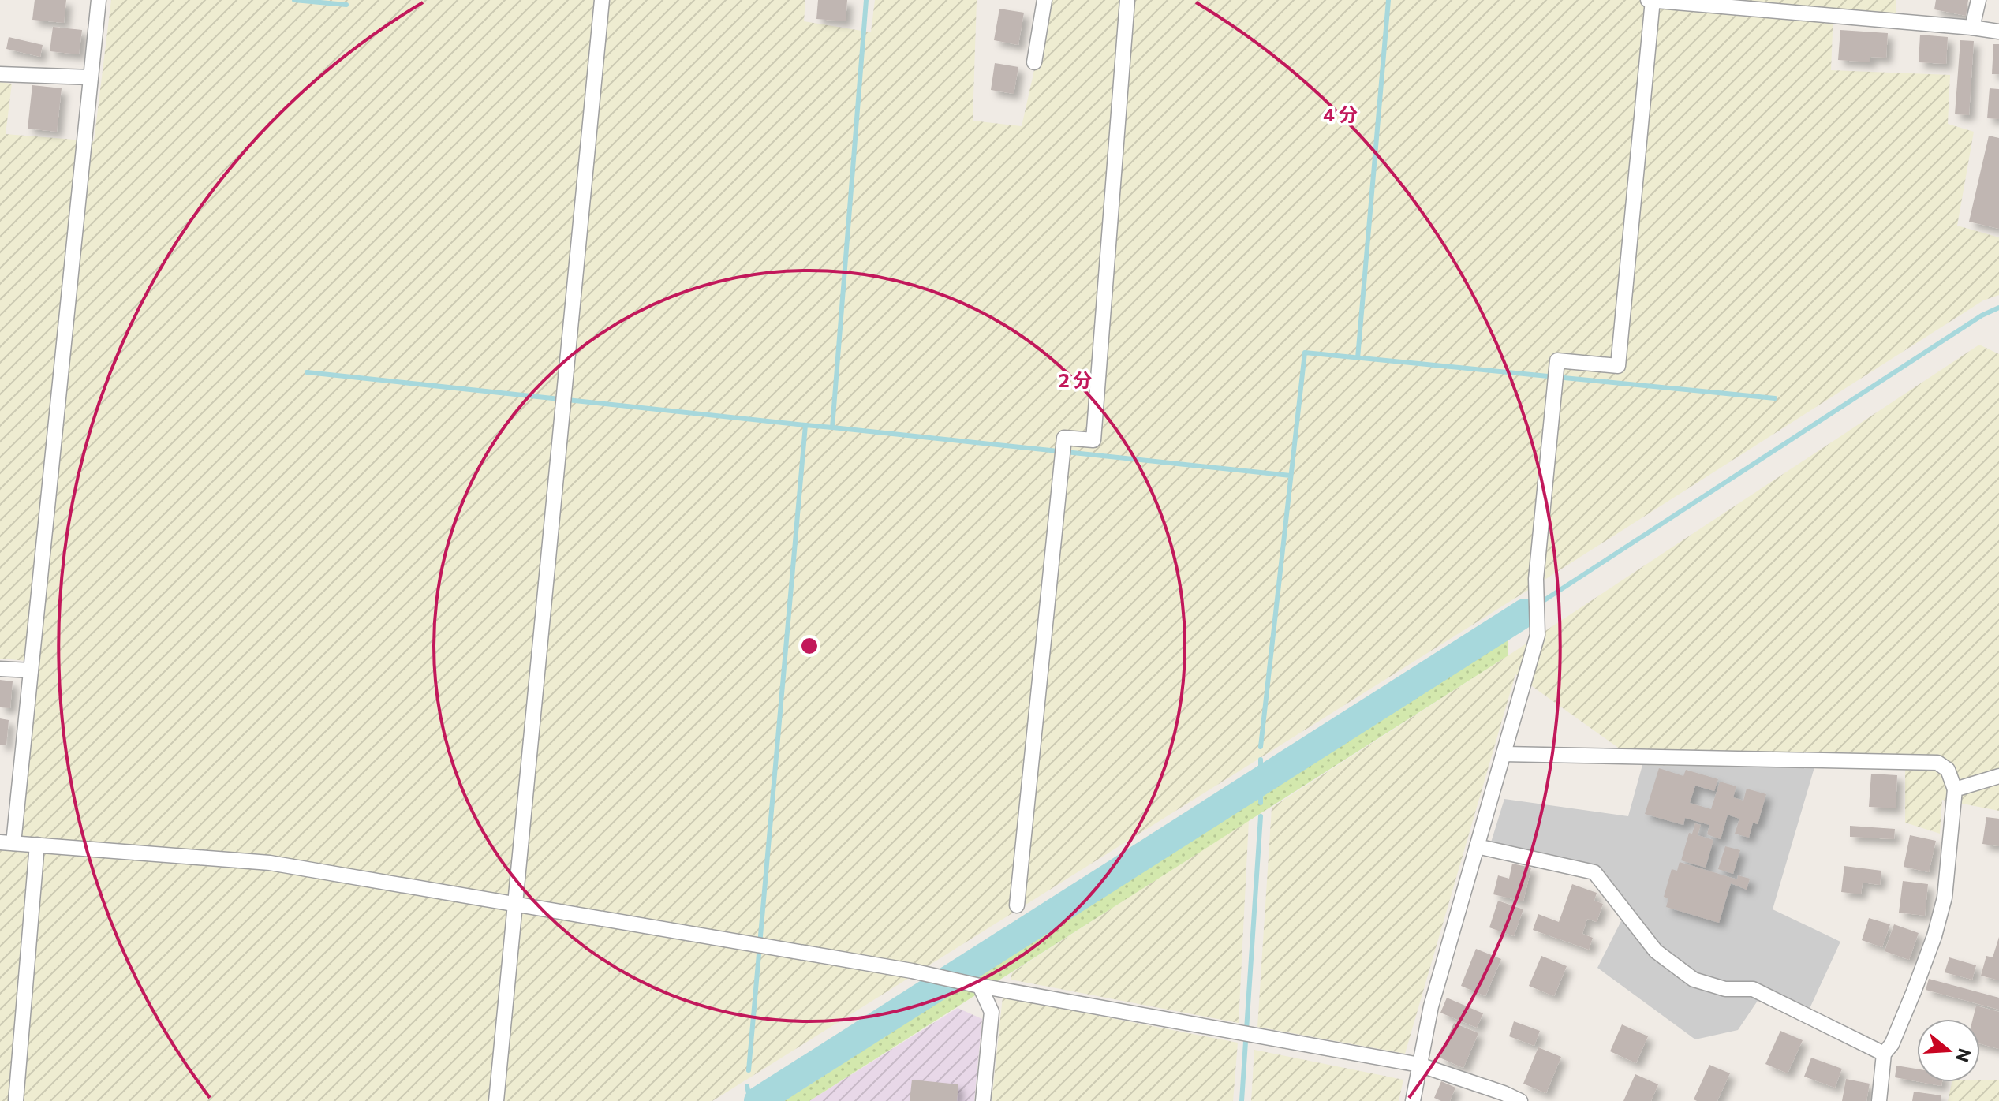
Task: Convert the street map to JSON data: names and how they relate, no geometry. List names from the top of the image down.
{
  "north": "right",
  "rings": ["4 分", "2 分"]
}
